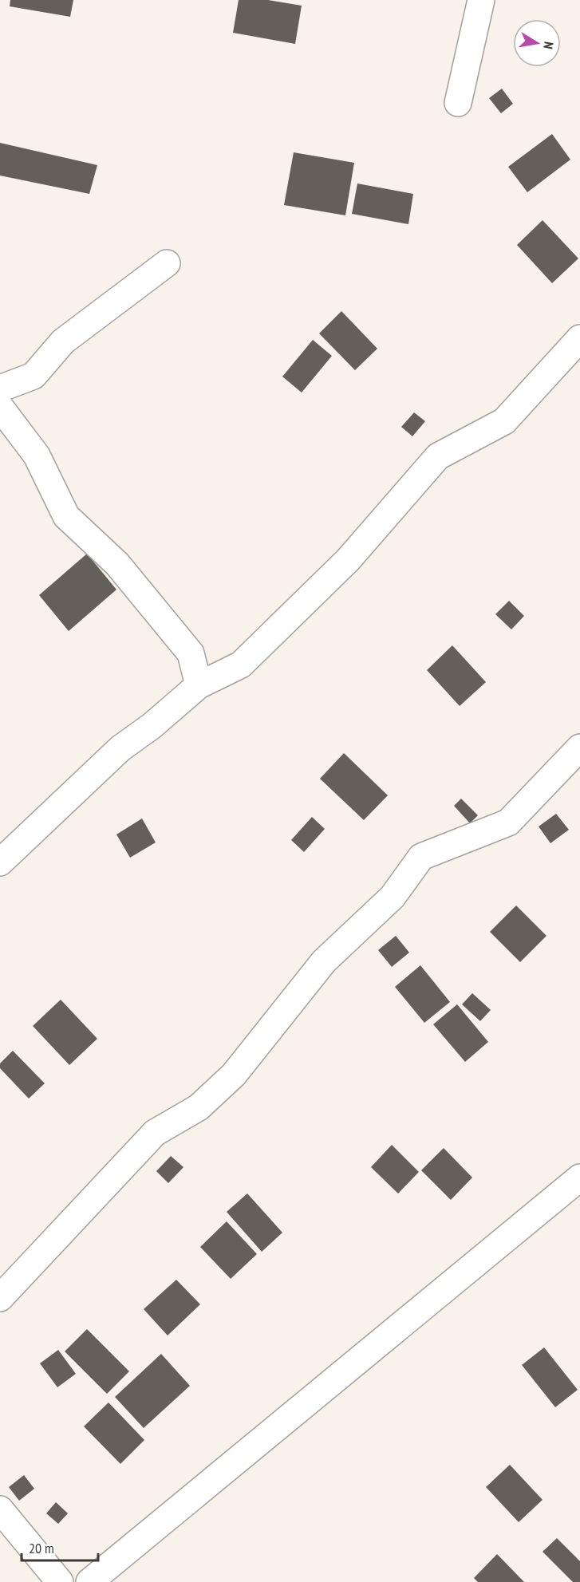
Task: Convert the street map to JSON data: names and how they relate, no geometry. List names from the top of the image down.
{
  "scale_bar": "20 m",
  "north": "right"
}
